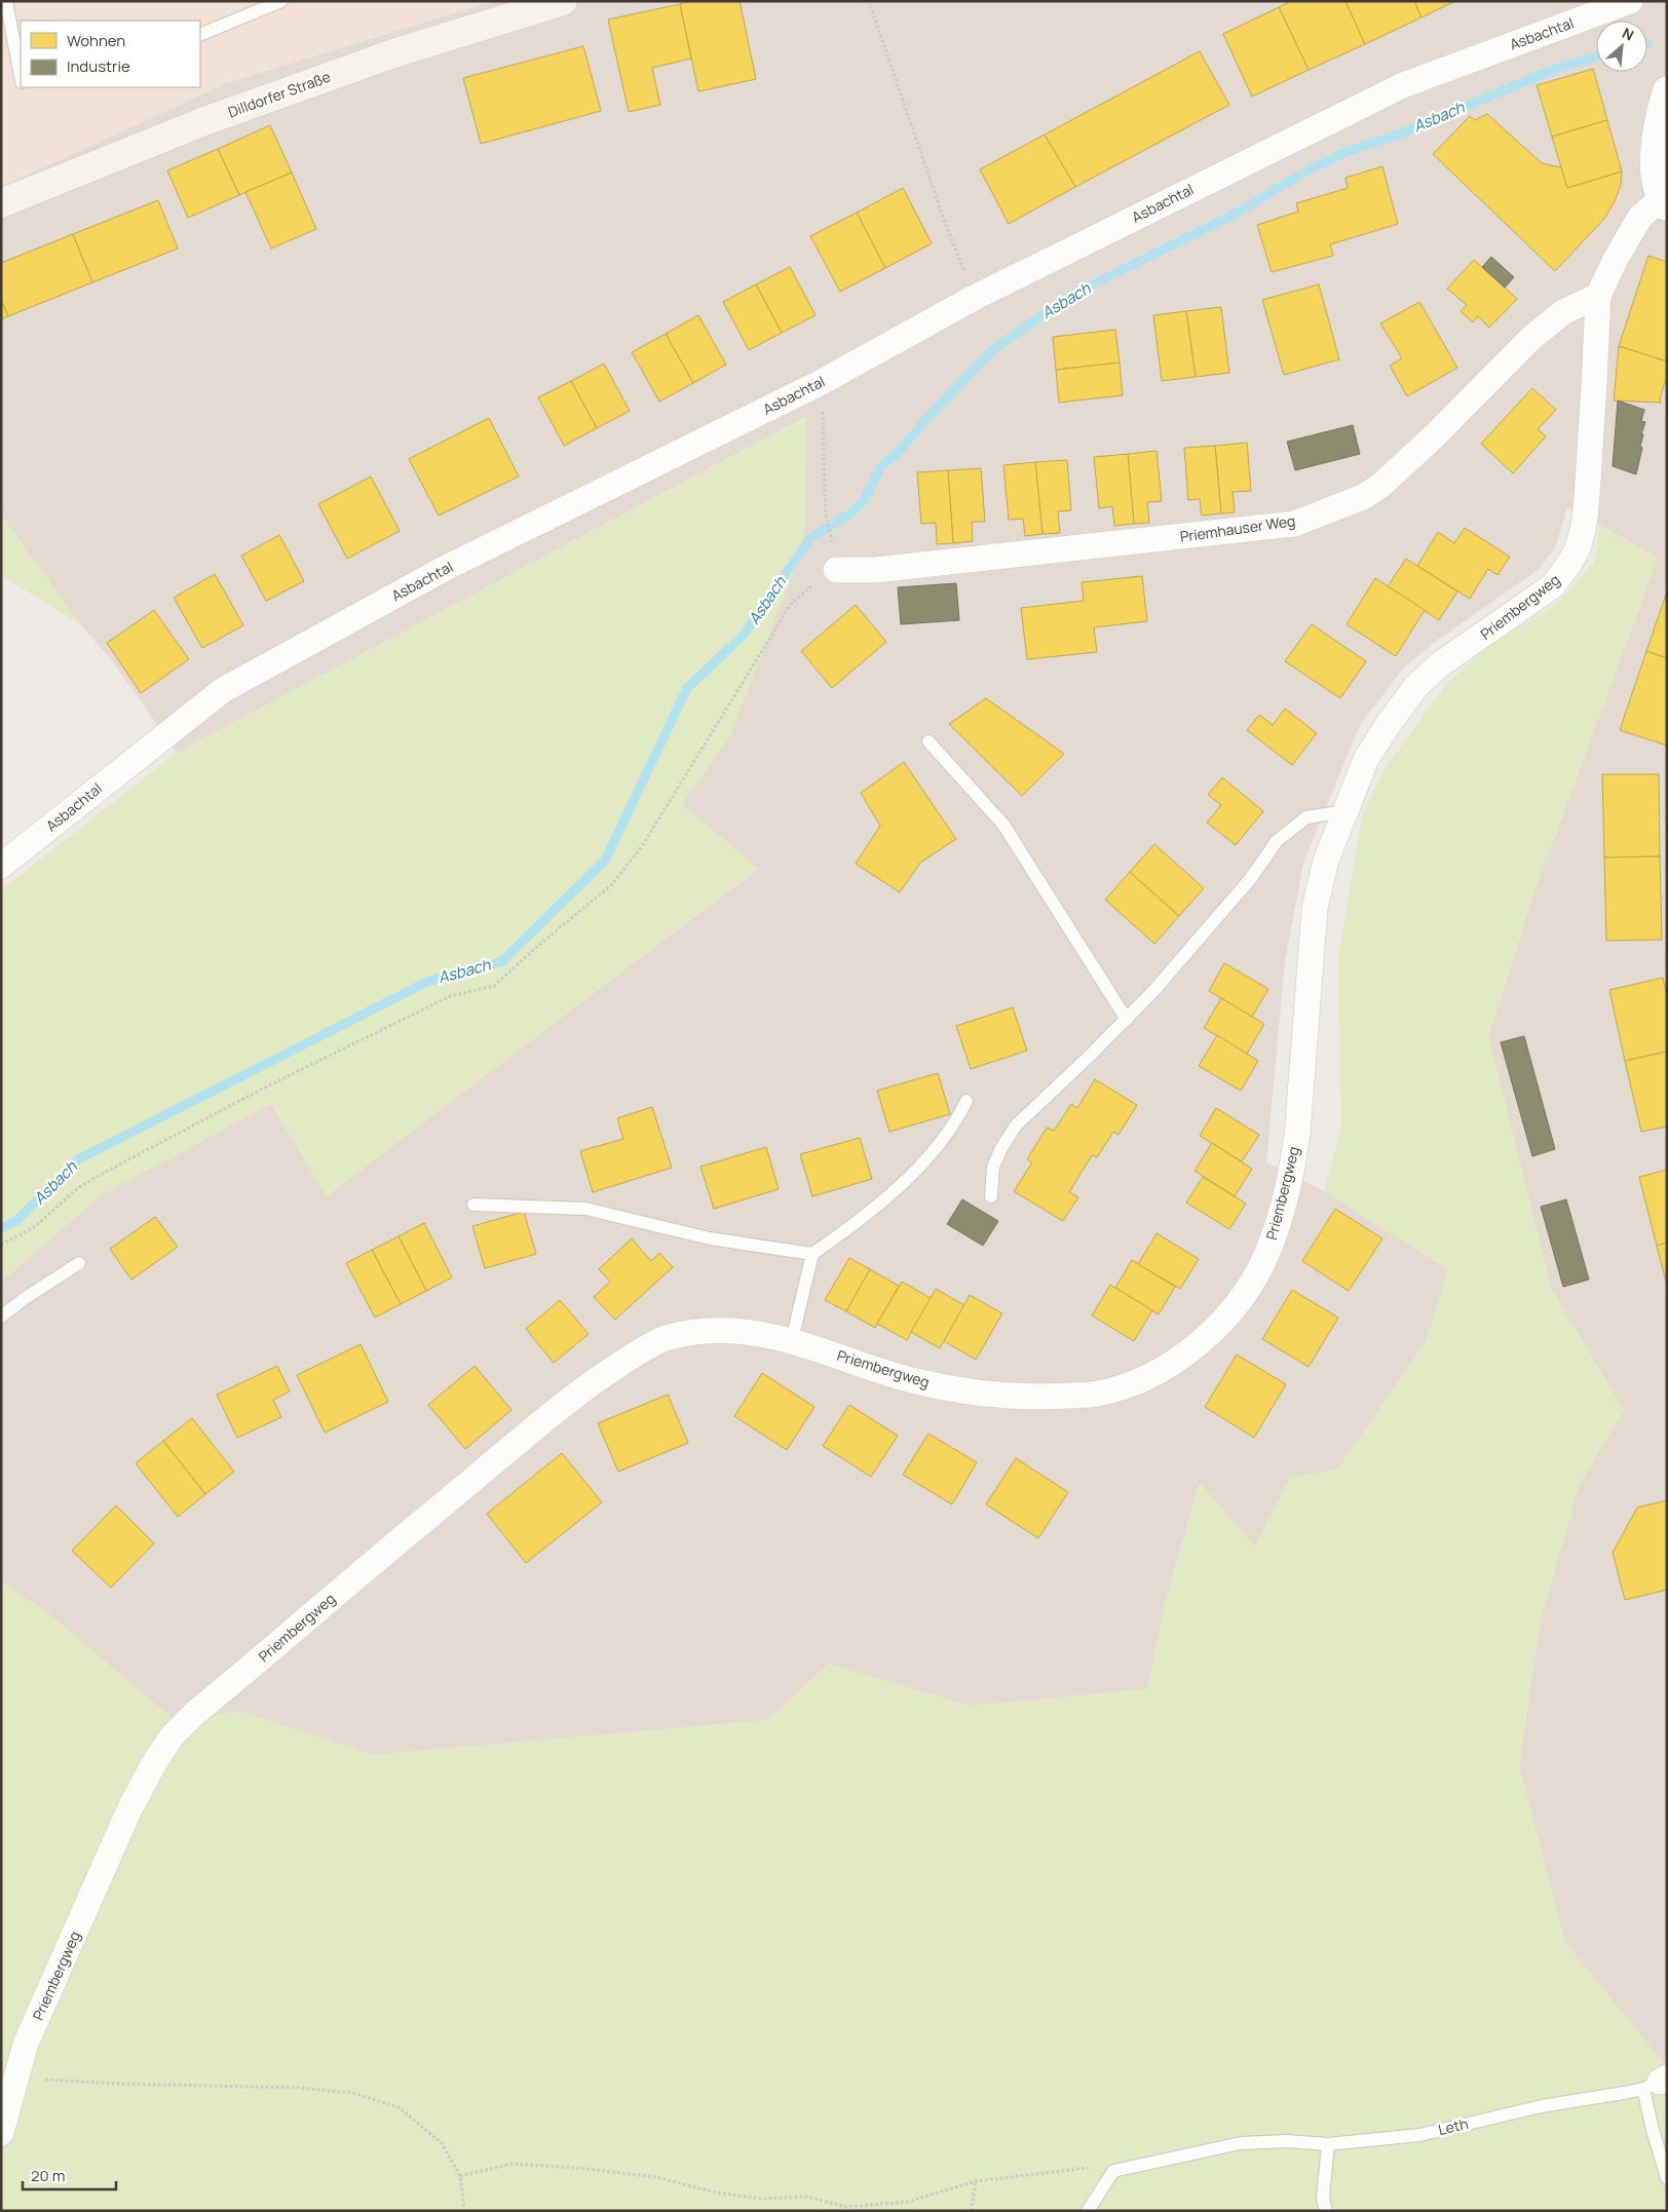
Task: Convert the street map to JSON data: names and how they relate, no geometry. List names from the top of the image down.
{
  "streets": {
    "main road": ["Dilldorfer Straße"],
    "street": ["Asbachtal", "Priemhauser Weg", "Priembergweg"],
    "lane": ["Leth"]
  },
  "crossings": [
    ["Priemhauser Weg", "Priembergweg"]
  ],
  "water": ["Asbach"],
  "legend": ["Wohnen", "Industrie"],
  "scale_bar": "20 m",
  "north": "top right"
}
